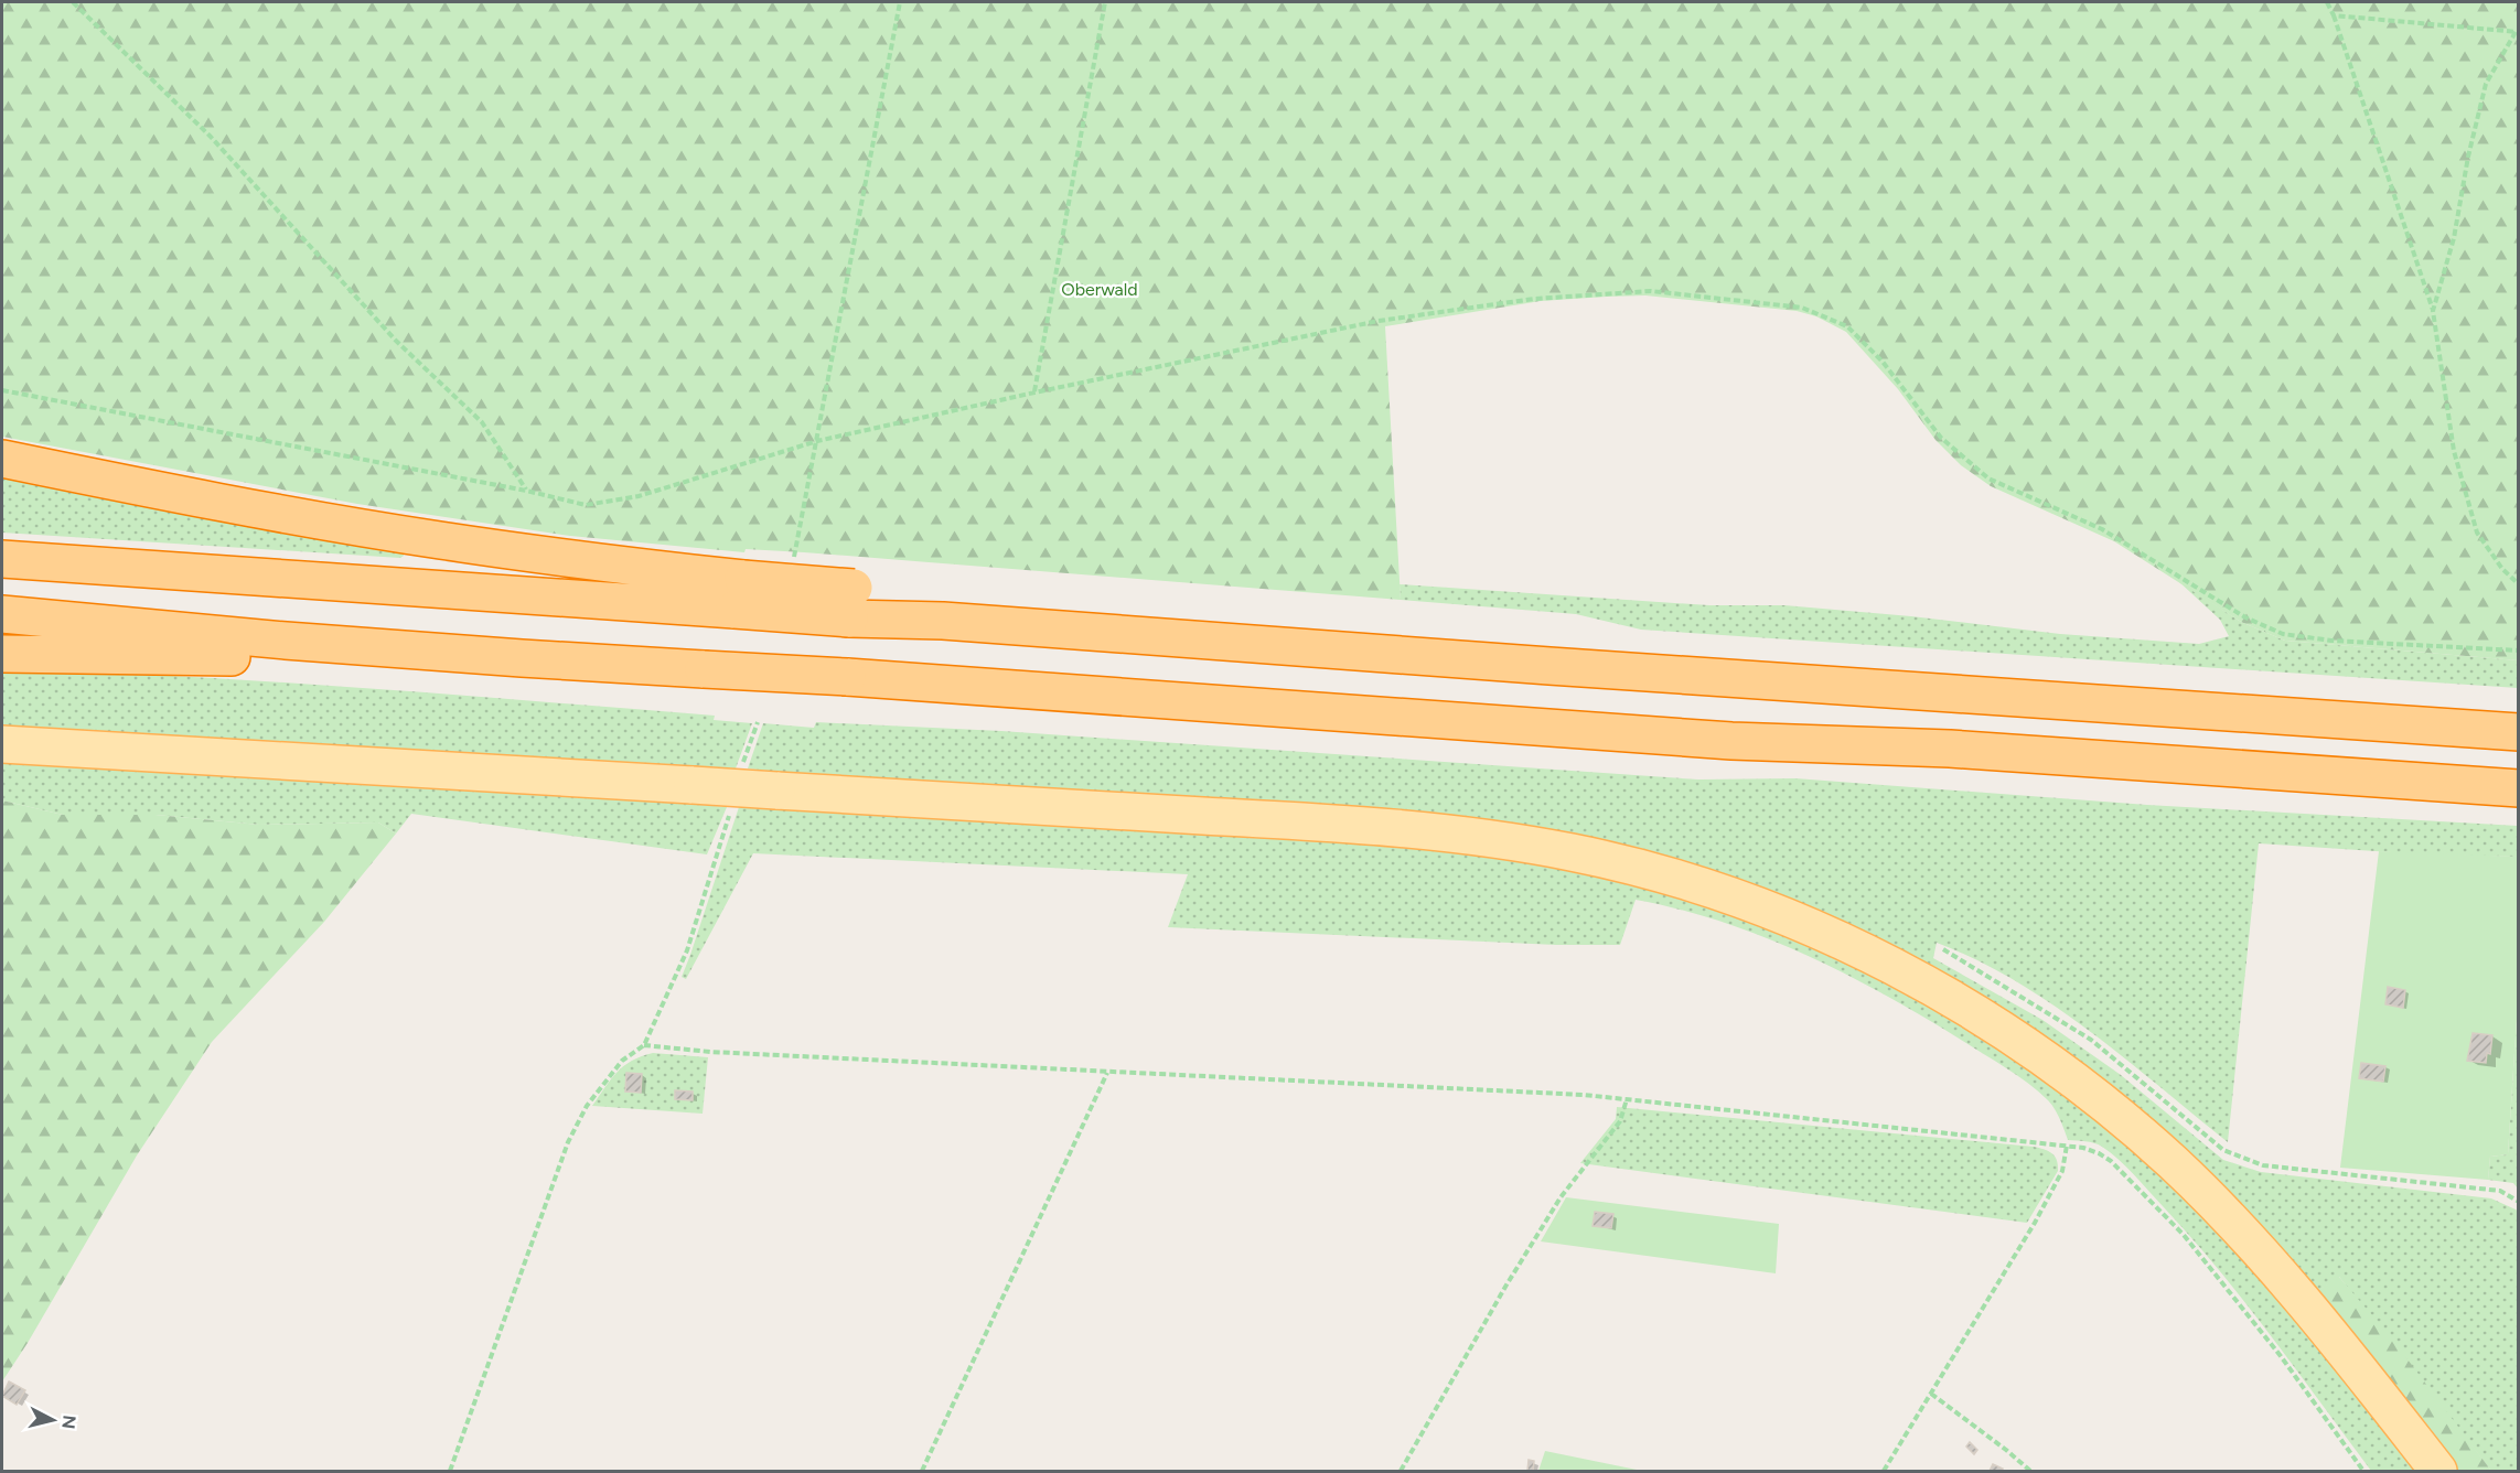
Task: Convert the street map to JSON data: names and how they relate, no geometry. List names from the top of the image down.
{
  "parks": ["Oberwald"],
  "north": "right"
}
